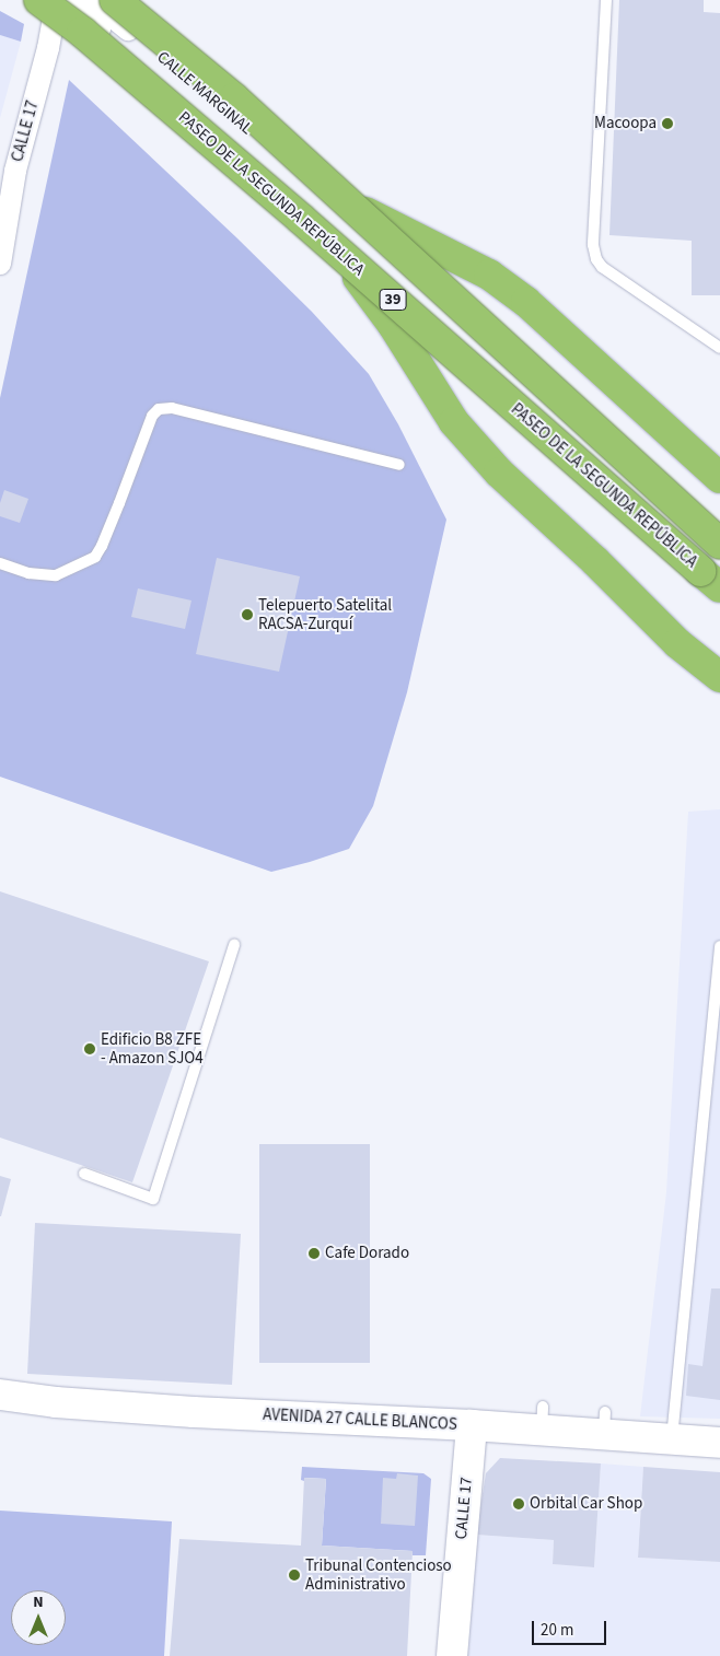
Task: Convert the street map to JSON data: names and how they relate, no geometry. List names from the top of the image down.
{
  "streets": {
    "highway": ["PASEO DE LA SEGUNDA REPÚBLICA", "39"],
    "main road": ["CALLE 17", "AVENIDA 27 CALLE BLANCOS"],
    "street": ["CALLE MARGINAL"]
  },
  "crossings": [
    ["CALLE 17", "AVENIDA 27 CALLE BLANCOS"]
  ],
  "places": [
    "Macoopa",
    "Telepuerto Satelital RACSA-Zurquí",
    "Edificio B8 ZFE - Amazon SJO4",
    "Cafe Dorado",
    "Orbital Car Shop",
    "Tribunal Contencioso Administrativo"
  ],
  "scale_bar": "20 m",
  "north": "top"
}
